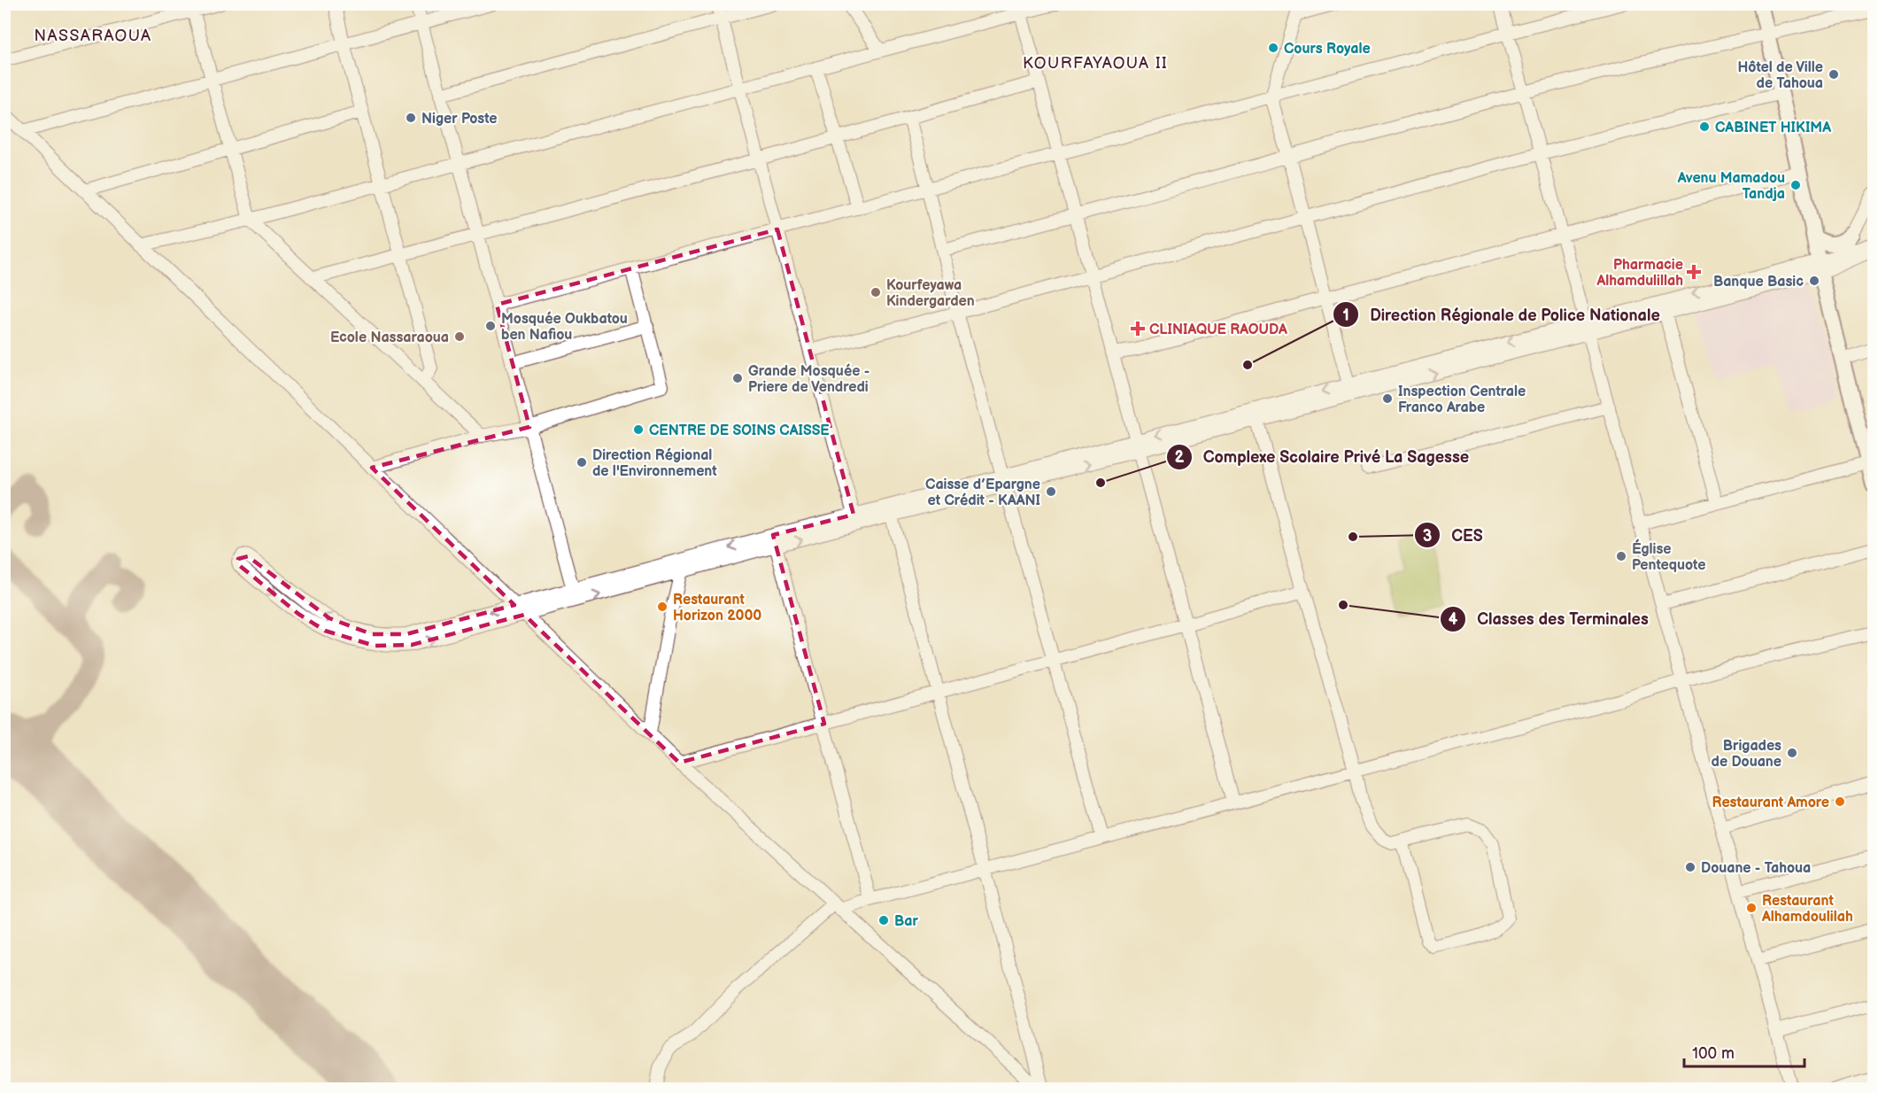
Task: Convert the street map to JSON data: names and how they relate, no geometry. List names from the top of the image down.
{
  "districts": ["NASSARAOUA", "KOURFAYAOUA II"],
  "places": {
    "other": [
      "Cours Royale",
      "Hôtel de Ville de Tahoua",
      "Niger Poste",
      "CABINET HIKIMA",
      "Avenu Mamadou Tandja",
      "Banque Basic",
      "Kourfeyawa Kindergarden",
      "Mosquée Oukbatou ben Nafiou",
      "Ecole Nassaraoua",
      "Direction Régionale de Police Nationale",
      "Grande Mosquée - Priere de Vendredi",
      "Inspection Centrale Franco Arabe",
      "CENTRE DE SOINS CAISSE",
      "Direction Régional de l'Environnement",
      "Complexe Scolaire Privé La Sagesse",
      "Caisse d’Epargne et Crédit - KAANI",
      "CES",
      "Église Pentequote",
      "Classes des Terminales",
      "Restaurant Horizon 2000",
      "Brigades de Douane",
      "Restaurant Amore",
      "Douane - Tahoua",
      "Restaurant Alhamdoulilah",
      "Bar"
    ],
    "health": ["Pharmacie Alhamdulillah", "CLINIAQUE RAOUDA"]
  },
  "scale_bar": "100 m"
}
